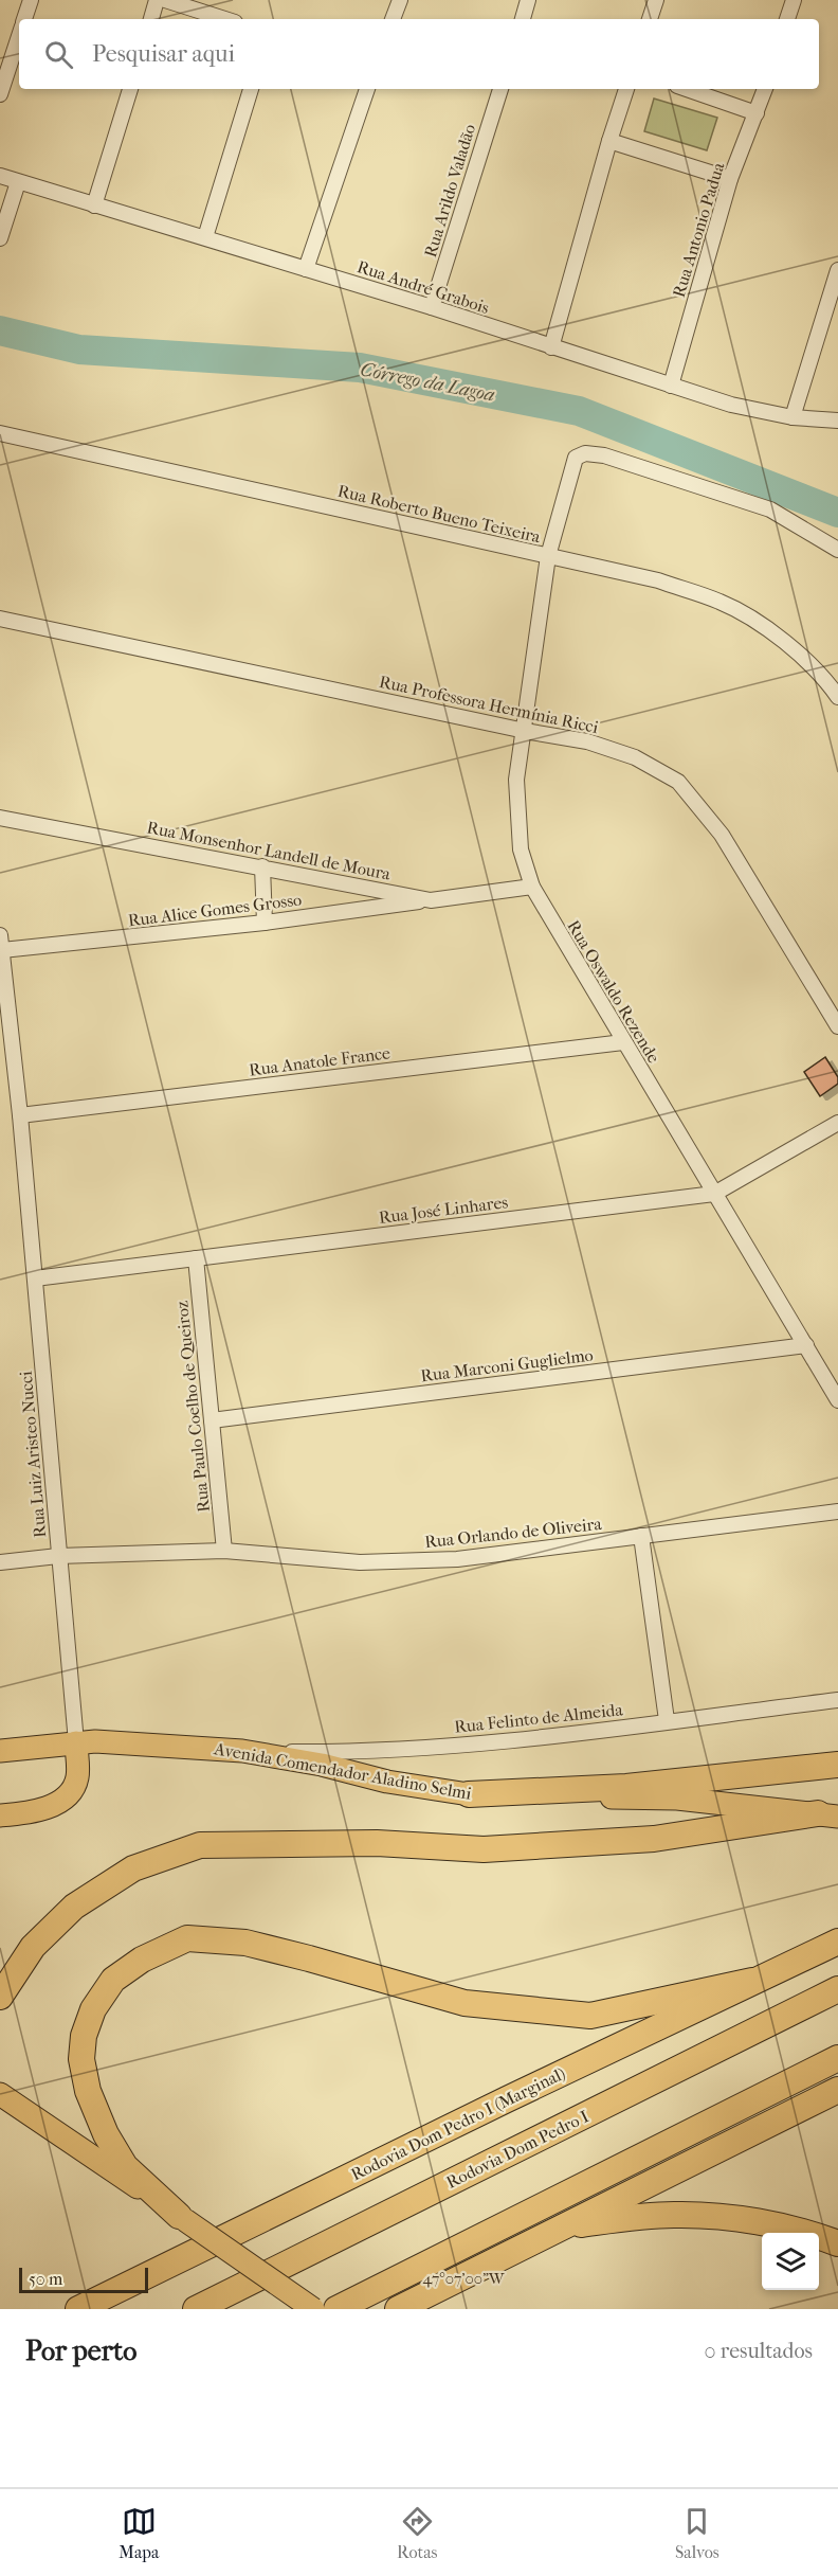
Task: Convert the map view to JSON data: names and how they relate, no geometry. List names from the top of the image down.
{
  "streets": {
    "highway": ["Rodovia Dom Pedro I (Marginal)", "Rodovia Dom Pedro I"],
    "main road": ["Avenida Comendador Aladino Selmi"],
    "street": [
      "Rua Arildo Valadão",
      "Rua Antonio Padua",
      "Rua André Grabois",
      "Rua Roberto Bueno Teixeira",
      "Rua Professora Hermínia Ricci",
      "Rua Monsenhor Landell de Moura",
      "Rua Alice Gomes Grosso",
      "Rua Oswaldo Rezende",
      "Rua Anatole France",
      "Rua José Linhares",
      "Rua Marconi Guglielmo",
      "Rua Paulo Coelho de Queiroz",
      "Rua Luiz Aristeo Nucci",
      "Rua Orlando de Oliveira",
      "Rua Felinto de Almeida"
    ]
  },
  "crossings": [
    ["Rua Arildo Valadão", "Rua André Grabois"],
    ["Rua Antonio Padua", "Rua André Grabois"],
    ["Rua Roberto Bueno Teixeira", "Rua Oswaldo Rezende"],
    ["Rua Professora Hermínia Ricci", "Rua Oswaldo Rezende"],
    ["Rua Monsenhor Landell de Moura", "Rua Alice Gomes Grosso"],
    ["Rua Monsenhor Landell de Moura", "Rua Oswaldo Rezende"],
    ["Rua Alice Gomes Grosso", "Rua Luiz Aristeo Nucci"],
    ["Rua Oswaldo Rezende", "Rua Anatole France"],
    ["Rua Oswaldo Rezende", "Rua José Linhares"],
    ["Rua Oswaldo Rezende", "Rua Marconi Guglielmo"],
    ["Rua Anatole France", "Rua Luiz Aristeo Nucci"],
    ["Rua José Linhares", "Rua Paulo Coelho de Queiroz"],
    ["Rua José Linhares", "Rua Luiz Aristeo Nucci"],
    ["Rua Marconi Guglielmo", "Rua Paulo Coelho de Queiroz"],
    ["Rua Paulo Coelho de Queiroz", "Rua Orlando de Oliveira"],
    ["Rua Luiz Aristeo Nucci", "Rua Orlando de Oliveira"],
    ["Rua Luiz Aristeo Nucci", "Avenida Comendador Aladino Selmi"],
    ["Rua Felinto de Almeida", "Avenida Comendador Aladino Selmi"]
  ],
  "water": ["Córrego da Lagoa"],
  "scale_bar": "50 m",
  "page": {
    "search": "Pesquisar aqui",
    "scale": "50 m",
    "heading": ["Por perto", "0 resultados"],
    "nav": ["Mapa", "Rotas", "Salvos"]
  },
  "coordinates": ["47°07'00\"W"]
}
